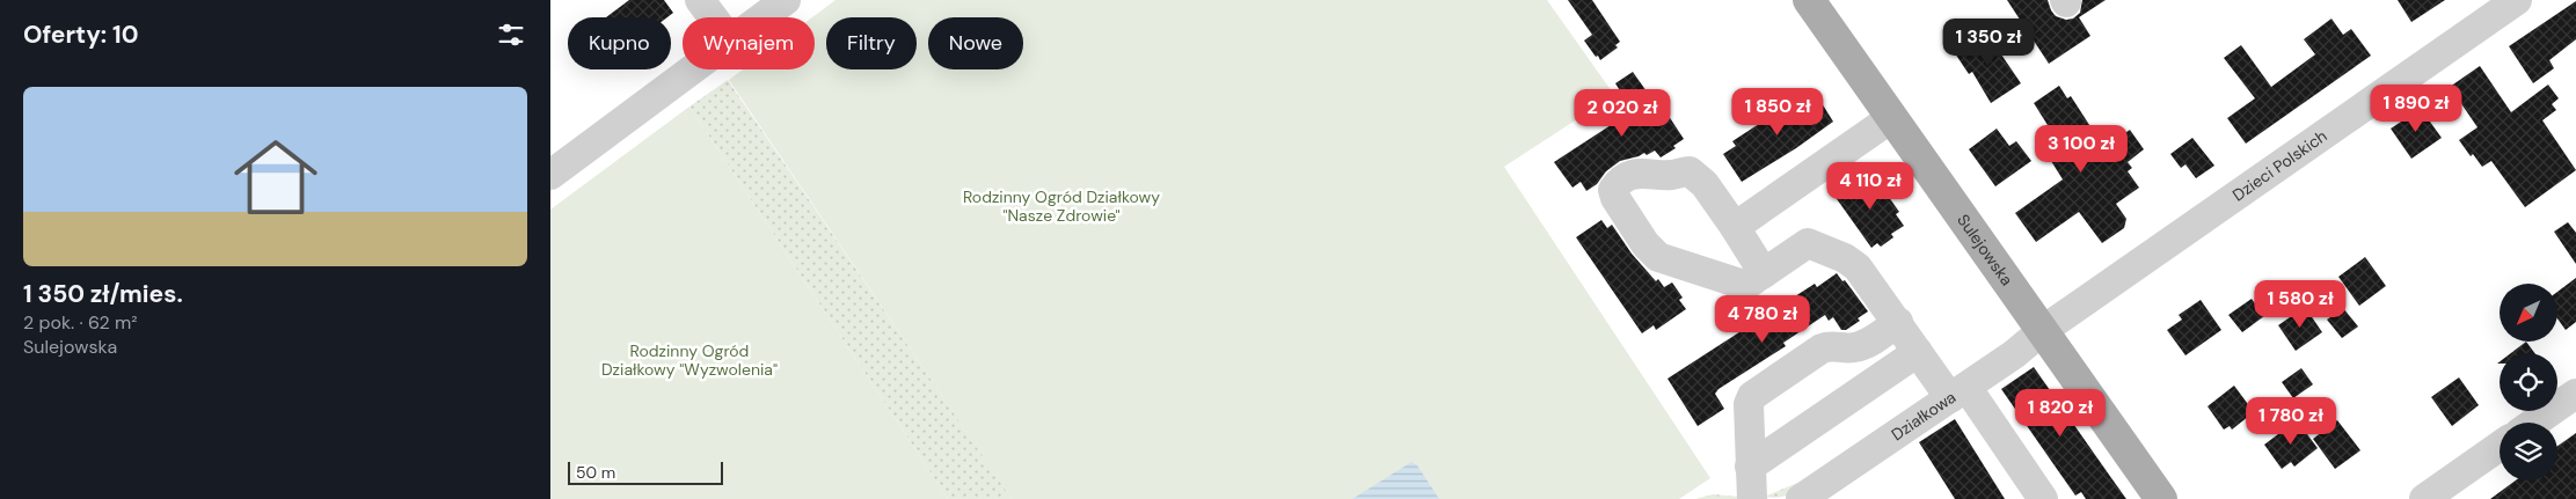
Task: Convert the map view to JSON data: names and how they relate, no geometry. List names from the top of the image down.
{
  "streets": {
    "main road": ["Sulejowska"],
    "street": ["Dzieci Polskich", "Działkowa"]
  },
  "crossings": [
    ["Dzieci Polskich", "Sulejowska"],
    ["Dzieci Polskich", "Działkowa"],
    ["Sulejowska", "Działkowa"]
  ],
  "parks": ["Rodzinny Ogród Działkowy \"Nasze Zdrowie\"", "Rodzinny Ogród Działkowy \"Wyzwolenia\""],
  "scale_bar": "50 m",
  "north": "bottom left",
  "page": {
    "heading": "Oferty: 10",
    "chip": [
      "Kupno",
      "Wynajem",
      "Filtry",
      "Nowe"
    ],
    "price": [
      "1 350 zł",
      "1 890 zł",
      "1 850 zł",
      "2 020 zł",
      "3 100 zł",
      "4 110 zł",
      "1 580 zł",
      "4 780 zł",
      "1 820 zł",
      "1 780 zł"
    ],
    "list": [
      {
        "name": "1 350 zł/mies.",
        "note": "2 pok. · 62 m² · Sulejowska"
      }
    ],
    "scale": "50 m"
  }
}
